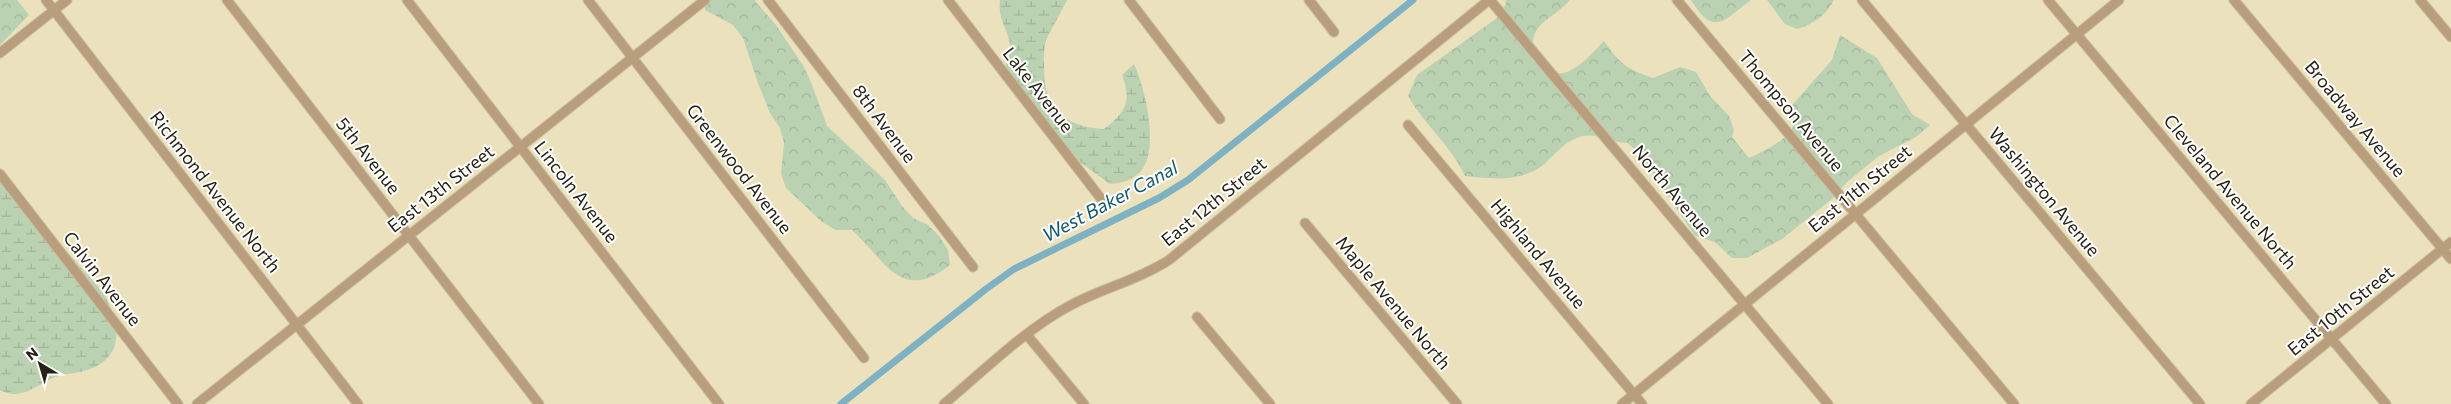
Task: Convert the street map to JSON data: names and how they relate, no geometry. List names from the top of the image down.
{
  "streets": {
    "street": [
      "Lake Avenue",
      "Thompson Avenue",
      "Broadway Avenue",
      "8th Avenue",
      "5th Avenue",
      "Greenwood Avenue",
      "East 13th Street",
      "East 11th Street",
      "North Avenue",
      "Richmond Avenue North",
      "Lincoln Avenue",
      "Washington Avenue",
      "Cleveland Avenue North",
      "East 12th Street",
      "Highland Avenue",
      "Calvin Avenue",
      "Maple Avenue North",
      "East 10th Street"
    ]
  },
  "crossings": [
    ["Thompson Avenue", "East 11th Street"],
    ["Broadway Avenue", "East 10th Street"],
    ["5th Avenue", "East 13th Street"],
    ["Greenwood Avenue", "East 13th Street"],
    ["East 13th Street", "Richmond Avenue North"],
    ["East 13th Street", "Lincoln Avenue"],
    ["East 11th Street", "North Avenue"],
    ["East 11th Street", "Washington Avenue"],
    ["East 11th Street", "Cleveland Avenue North"],
    ["East 11th Street", "Highland Avenue"],
    ["North Avenue", "East 12th Street"],
    ["Cleveland Avenue North", "East 10th Street"]
  ],
  "water": ["West Baker Canal"],
  "north": "top left"
}
